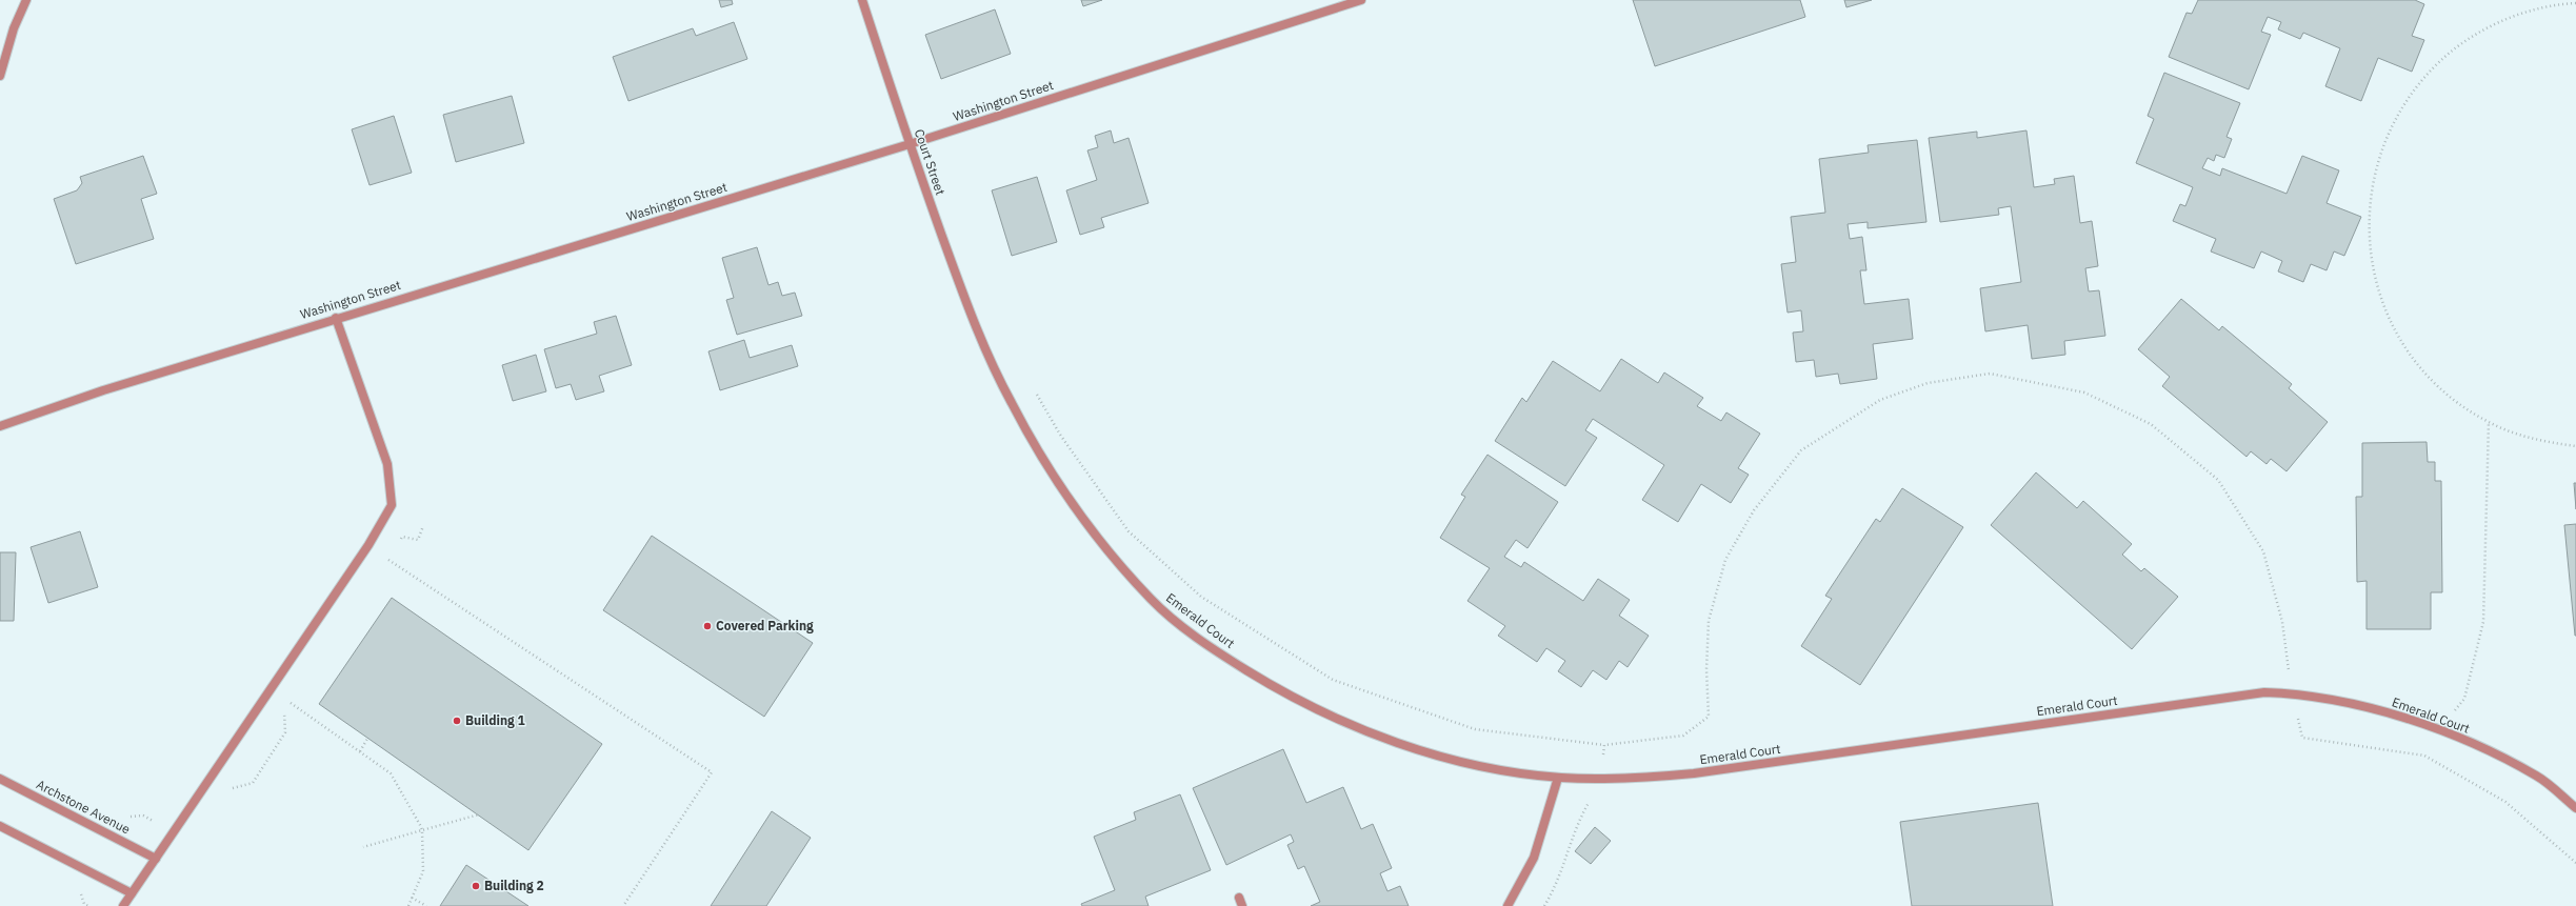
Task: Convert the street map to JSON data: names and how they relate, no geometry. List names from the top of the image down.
{
  "streets": {
    "street": [
      "Washington Street",
      "Court Street",
      "Emerald Court",
      "Archstone Avenue"
    ]
  },
  "crossings": [
    ["Washington Street", "Court Street"],
    ["Court Street", "Emerald Court"]
  ],
  "places": ["Covered Parking", "Building 1", "Building 2"]
}
